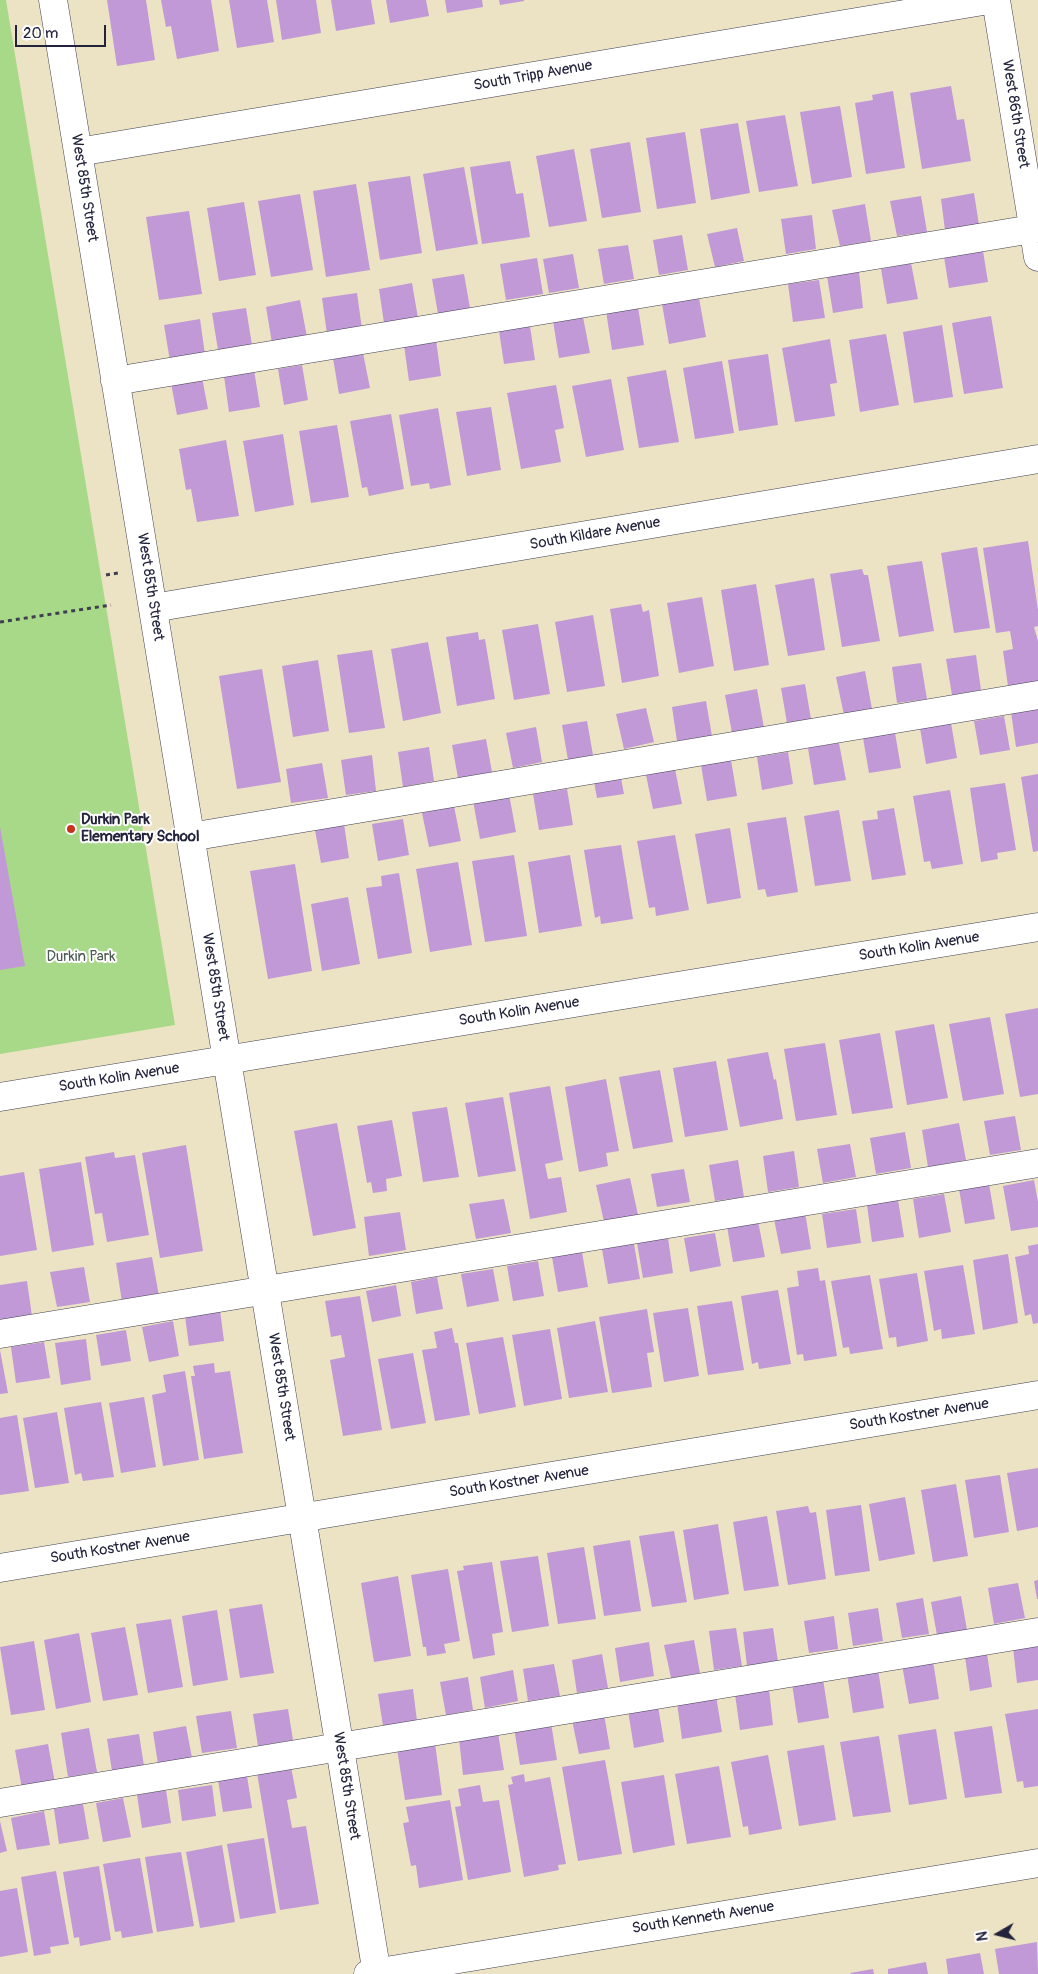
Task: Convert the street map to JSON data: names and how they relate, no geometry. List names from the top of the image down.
{
  "streets": {
    "street": [
      "South Tripp Avenue",
      "West 86th Street",
      "West 85th Street",
      "South Kildare Avenue",
      "South Kolin Avenue",
      "South Kostner Avenue",
      "South Kenneth Avenue"
    ]
  },
  "crossings": [
    ["South Tripp Avenue", "West 85th Street"],
    ["West 85th Street", "South Kildare Avenue"],
    ["West 85th Street", "South Kolin Avenue"],
    ["West 85th Street", "South Kostner Avenue"],
    ["West 85th Street", "South Kenneth Avenue"]
  ],
  "parks": ["Durkin Park"],
  "places": ["Durkin Park Elementary School"],
  "scale_bar": "20 m",
  "north": "left"
}
